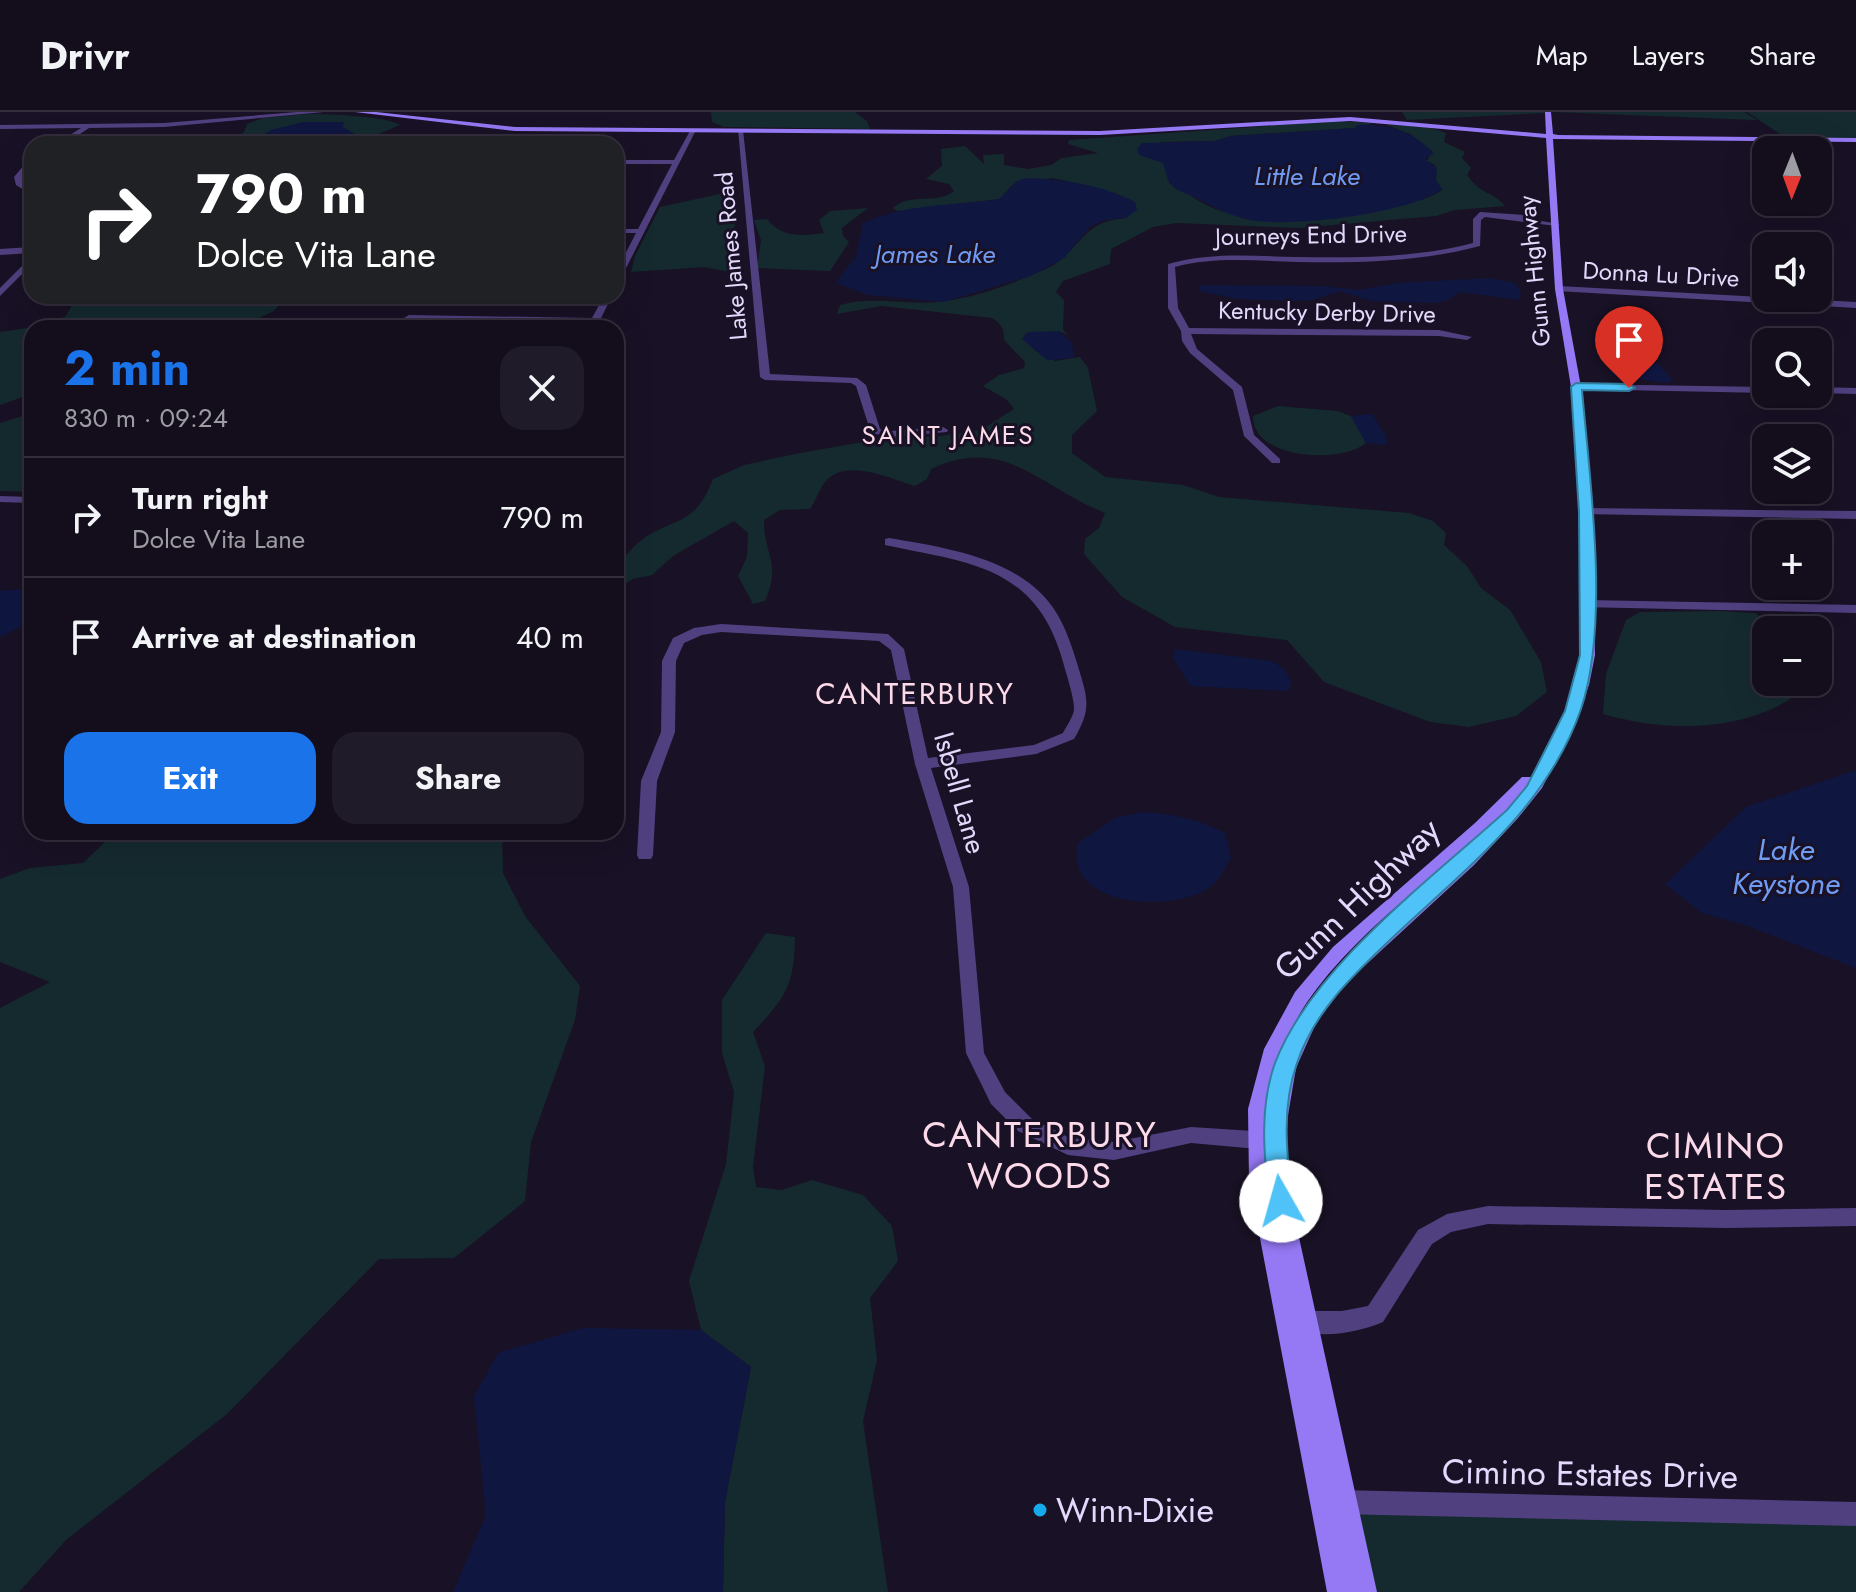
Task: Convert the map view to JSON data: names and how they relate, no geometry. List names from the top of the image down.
{
  "streets": {
    "main road": ["Gunn Highway"],
    "street": [
      "Journeys End Drive",
      "Lake James Road",
      "Donna Lu Drive",
      "Kentucky Derby Drive",
      "Isbell Lane",
      "Cimino Estates Drive"
    ]
  },
  "crossings": [
    ["Journeys End Drive", "Gunn Highway"],
    ["Journeys End Drive", "Kentucky Derby Drive"],
    ["Gunn Highway", "Donna Lu Drive"],
    ["Gunn Highway", "Isbell Lane"],
    ["Gunn Highway", "Cimino Estates Drive"]
  ],
  "districts": [
    "SAINT JAMES",
    "CANTERBURY",
    "CANTERBURY WOODS",
    "CIMINO ESTATES"
  ],
  "water": ["Little Lake", "James Lake", "Lake Keystone"],
  "places": ["Winn-Dixie"],
  "north": "bottom",
  "page": {
    "header": "Drivr",
    "nav": ["Map", "Layers", "Share"],
    "map_buttons": ["+", "−"],
    "turn": ["790 m", "Dolce Vita Lane"],
    "heading": ["2 min", "830 m · 09:24"],
    "list": [
      {
        "name": "Turn right",
        "note": "Dolce Vita Lane",
        "value": "790 m"
      },
      {
        "name": "Arrive at destination",
        "value": "40 m"
      }
    ],
    "buttons": ["Exit", "Share"]
  }
}
